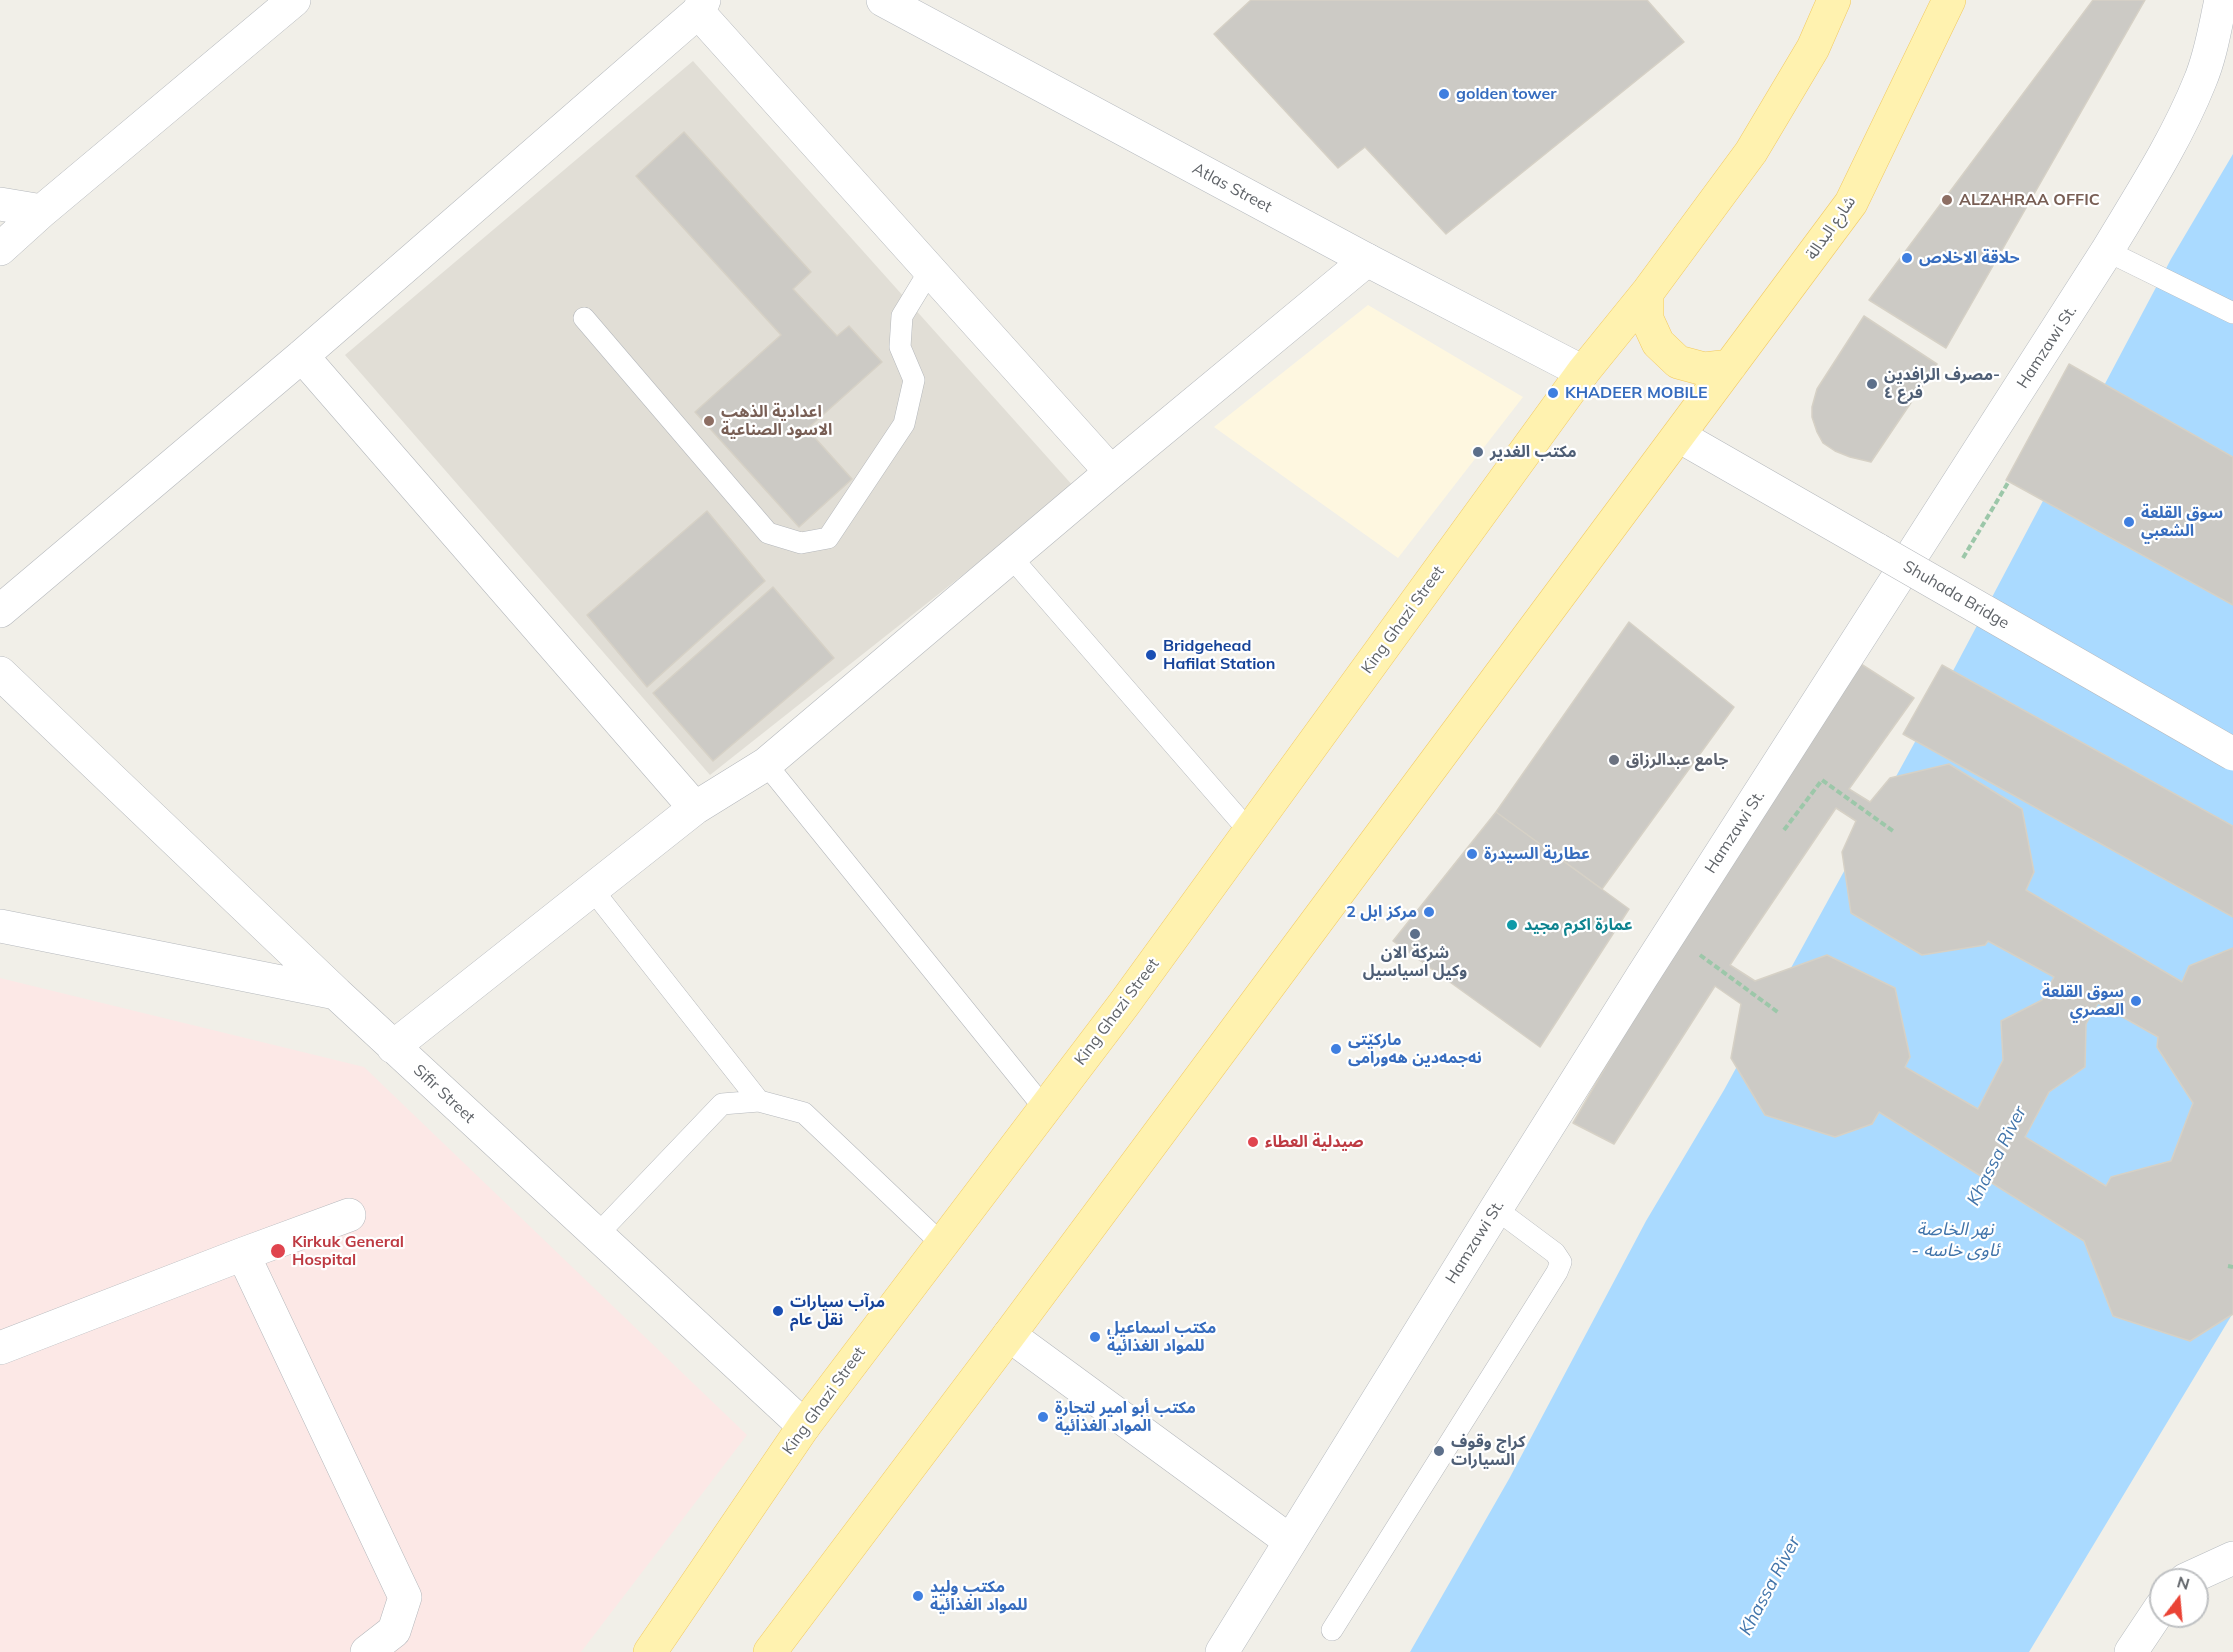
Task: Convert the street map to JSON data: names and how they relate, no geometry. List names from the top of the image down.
{
  "streets": {
    "main road": ["شارع البدالة", "King Ghazi Street"],
    "street": [
      "Atlas Street",
      "Hamzawi St.",
      "Shuhada Bridge",
      "Sifir Street"
    ]
  },
  "crossings": [
    ["Atlas Street", "King Ghazi Street"],
    ["شارع البدالة", "Shuhada Bridge"],
    ["King Ghazi Street", "Sifir Street"]
  ],
  "water": ["Khassa River", "نهر الخاصة - ئاوی خاسە"],
  "places": [
    "golden tower",
    "ALZAHRAA OFFIC",
    "حلاقة الاخلاص",
    "مصرف الرافدين- فرع ٤",
    "KHADEER MOBILE",
    "اعدادية الذهب الاسود الصناعية",
    "مكتب الغدير",
    "سوق القلعة الشعبي",
    "Bridgehead Hafilat Station",
    "جامع عبدالرزاق",
    "عطارية السيدرة",
    "مركز ابل 2",
    "عمارة اكرم مجيد",
    "شركة الان وكيل اسياسيل",
    "سوق القلعة العصري",
    "مارکێتی نەجمەدین هەورامی",
    "صيدلية العطاء",
    "Kirkuk General Hospital",
    "مرآب سيارات نقل عام",
    "مكتب اسماعيل للمواد الغذائية",
    "مكتب أبو امير لتجارة المواد الغذائية",
    "كراج وقوف السيارات",
    "مكتب وليد للمواد الغذائية"
  ],
  "north": "top"
}
